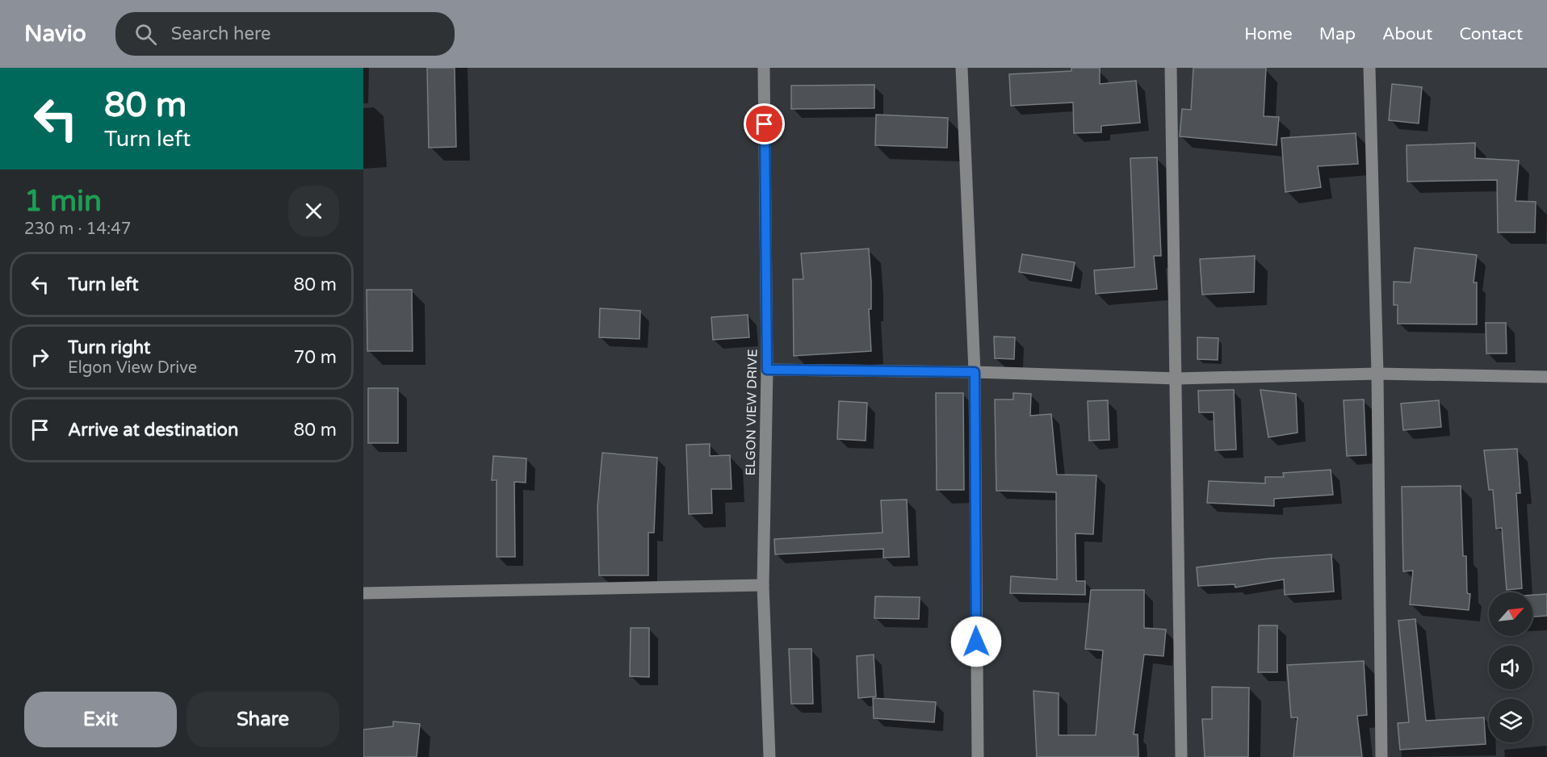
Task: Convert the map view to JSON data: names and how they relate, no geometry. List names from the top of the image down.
{
  "streets": {
    "street": ["ELGON VIEW DRIVE"]
  },
  "north": "top right",
  "page": {
    "header": "Navio",
    "search": "Search here",
    "nav": [
      "Home",
      "Map",
      "About",
      "Contact"
    ],
    "turn": ["80 m", "Turn left"],
    "heading": ["1 min", "230 m · 14:47"],
    "list": [
      {
        "name": "Turn left",
        "value": "80 m"
      },
      {
        "name": "Turn right",
        "note": "Elgon View Drive",
        "value": "70 m"
      },
      {
        "name": "Arrive at destination",
        "value": "80 m"
      }
    ],
    "buttons": ["Exit", "Share"]
  }
}
